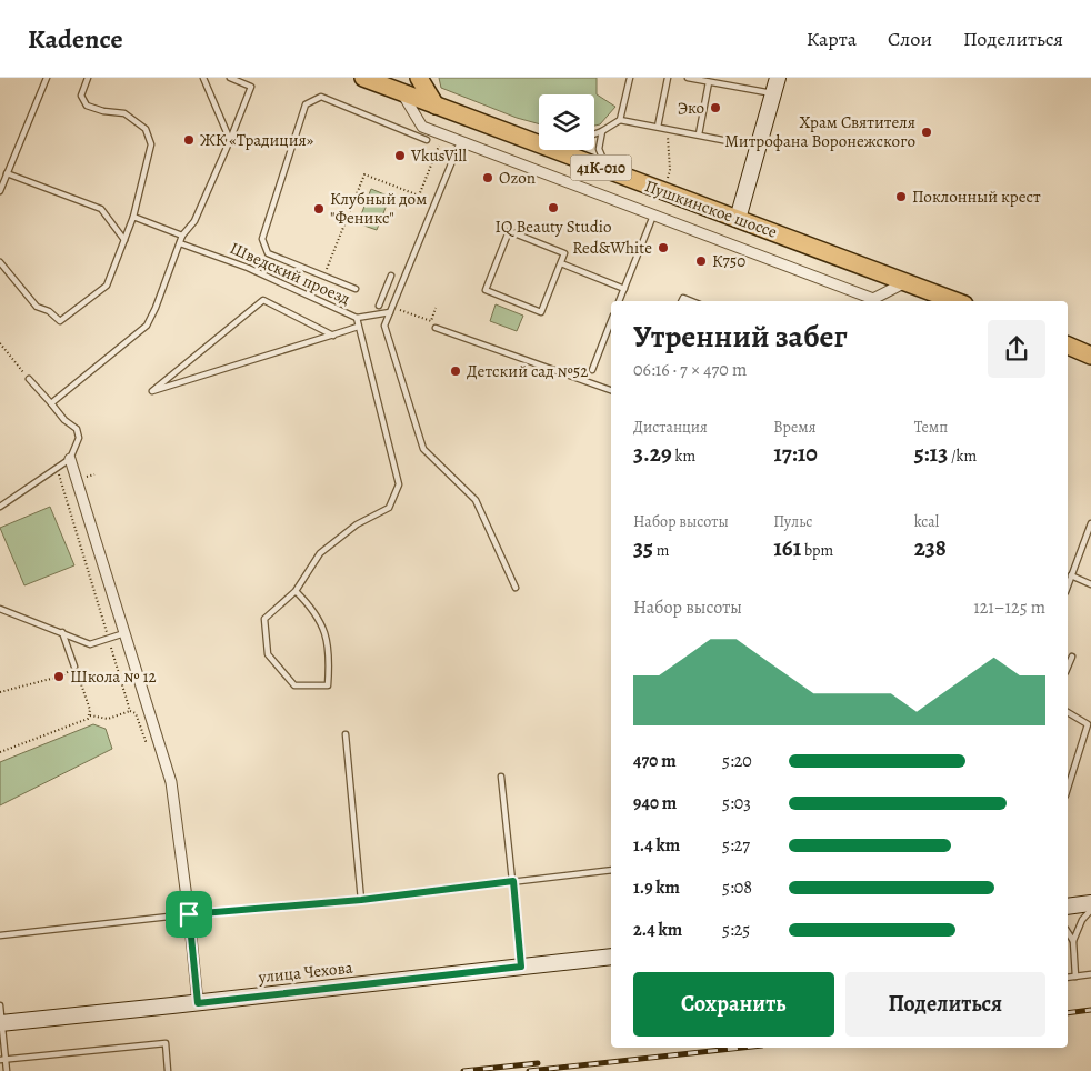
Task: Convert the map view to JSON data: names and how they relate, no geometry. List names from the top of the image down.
{
  "streets": {
    "main road": ["41К-010", "Пушкинское шоссе"],
    "street": ["улица Чехова"],
    "lane": ["Шведский проезд"]
  },
  "places": [
    "Эко",
    "Храм Святителя Митрофана Воронежского",
    "ЖК «Традиция»",
    "VkusVill",
    "Ozon",
    "Поклонный крест",
    "IQ Beauty Studio",
    "Клубный дом \"Феникс\"",
    "Red&White",
    "К750",
    "Детский сад №52",
    "Школа № 12"
  ],
  "page": {
    "header": "Kadence",
    "nav": ["Карта", "Слои", "Поделиться"],
    "heading": ["Утренний забег", "06:16 · 7 × 470 m"],
    "stats": [
      ["Дистанция", "3.29 km"],
      ["Время", "17:10"],
      ["Темп", "5:13 /km"],
      ["Набор высоты", "35 m"],
      ["Пульс", "161 bpm"],
      ["kcal", "238"]
    ],
    "chart": ["Набор высоты", "121–125 m"],
    "list": [
      {
        "name": "470 m",
        "note": "5:20"
      },
      {
        "name": "940 m",
        "note": "5:03"
      },
      {
        "name": "1.4 km",
        "note": "5:27"
      },
      {
        "name": "1.9 km",
        "note": "5:08"
      },
      {
        "name": "2.4 km",
        "note": "5:25"
      }
    ],
    "buttons": ["Сохранить", "Поделиться"]
  }
}
